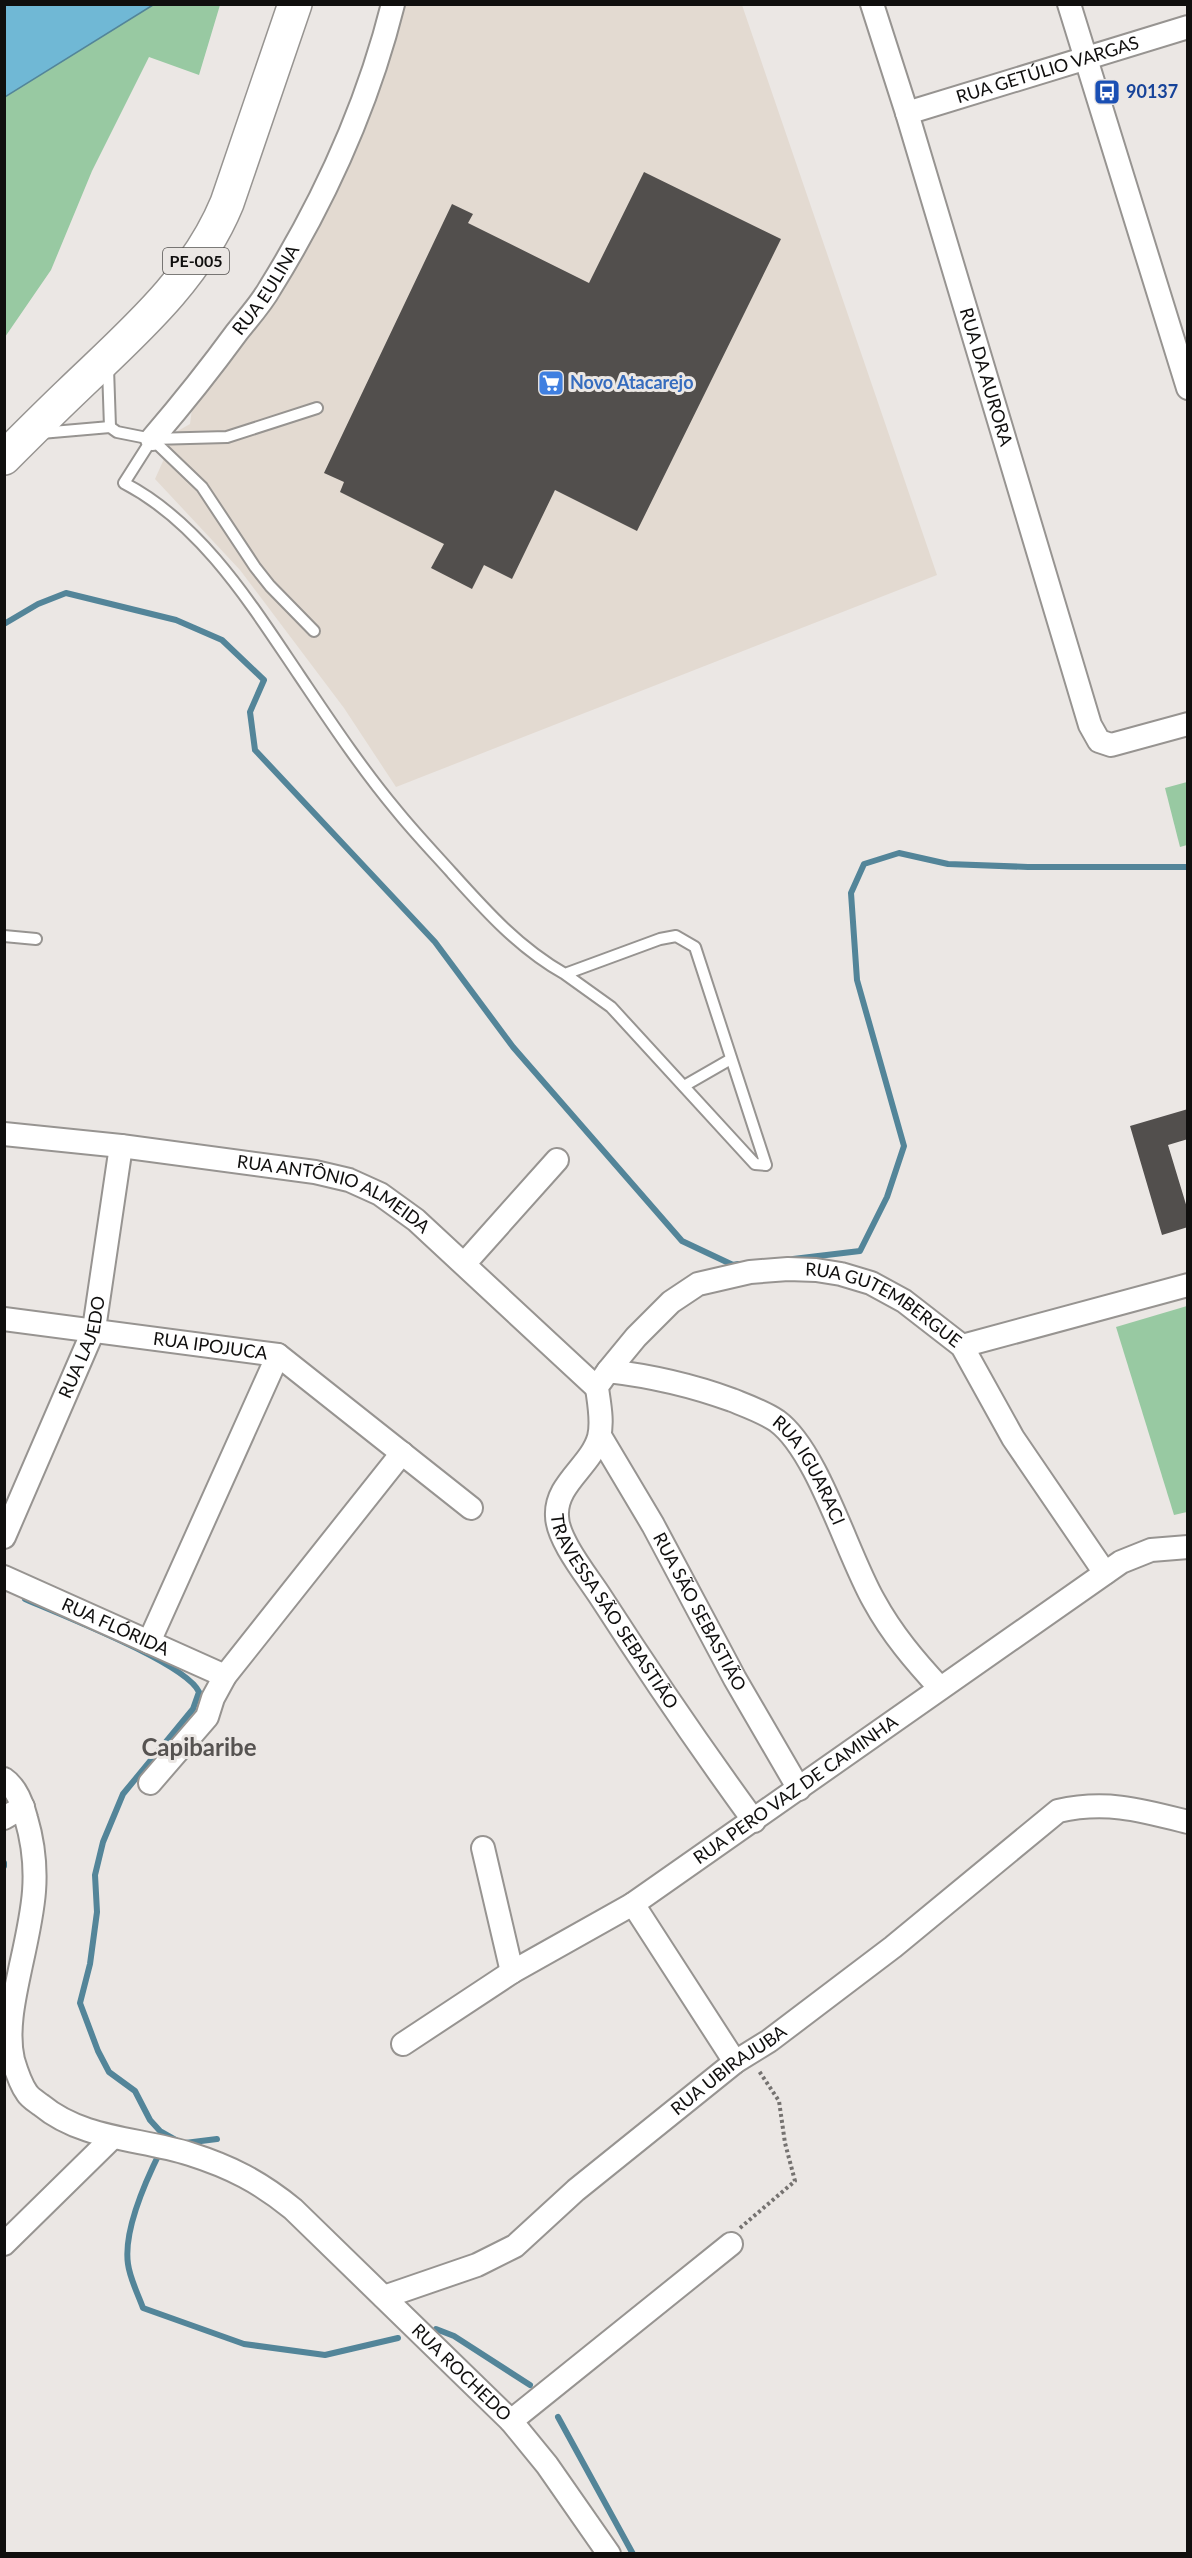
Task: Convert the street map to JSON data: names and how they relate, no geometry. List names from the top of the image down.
{
  "streets": {
    "main road": ["PE-005"],
    "street": [
      "RUA GETÚLIO VARGAS",
      "RUA EULINA",
      "RUA DA AURORA",
      "RUA ANTÔNIO ALMEIDA",
      "RUA GUTEMBERGUE",
      "RUA IPOJUCA",
      "RUA LAJEDO",
      "RUA IGUARACI",
      "TRAVESSA SÃO SEBASTIÃO",
      "RUA SÃO SEBASTIÃO",
      "RUA FLÓRIDA",
      "RUA PERO VAZ DE CAMINHA",
      "RUA UBIRAJUBA",
      "RUA ROCHEDO"
    ]
  },
  "crossings": [
    ["RUA GETÚLIO VARGAS", "RUA DA AURORA"],
    ["RUA ANTÔNIO ALMEIDA", "RUA GUTEMBERGUE"],
    ["RUA ANTÔNIO ALMEIDA", "RUA LAJEDO"],
    ["RUA ANTÔNIO ALMEIDA", "RUA IGUARACI"],
    ["RUA GUTEMBERGUE", "RUA IGUARACI"],
    ["RUA GUTEMBERGUE", "RUA PERO VAZ DE CAMINHA"],
    ["RUA IPOJUCA", "RUA LAJEDO"],
    ["RUA IGUARACI", "RUA PERO VAZ DE CAMINHA"],
    ["TRAVESSA SÃO SEBASTIÃO", "RUA SÃO SEBASTIÃO"],
    ["TRAVESSA SÃO SEBASTIÃO", "RUA PERO VAZ DE CAMINHA"],
    ["RUA SÃO SEBASTIÃO", "RUA PERO VAZ DE CAMINHA"],
    ["RUA UBIRAJUBA", "RUA ROCHEDO"]
  ],
  "districts": ["Capibaribe"],
  "places": {
    "bus stop": ["90137"],
    "supermarket": ["Novo Atacarejo"]
  }
}
